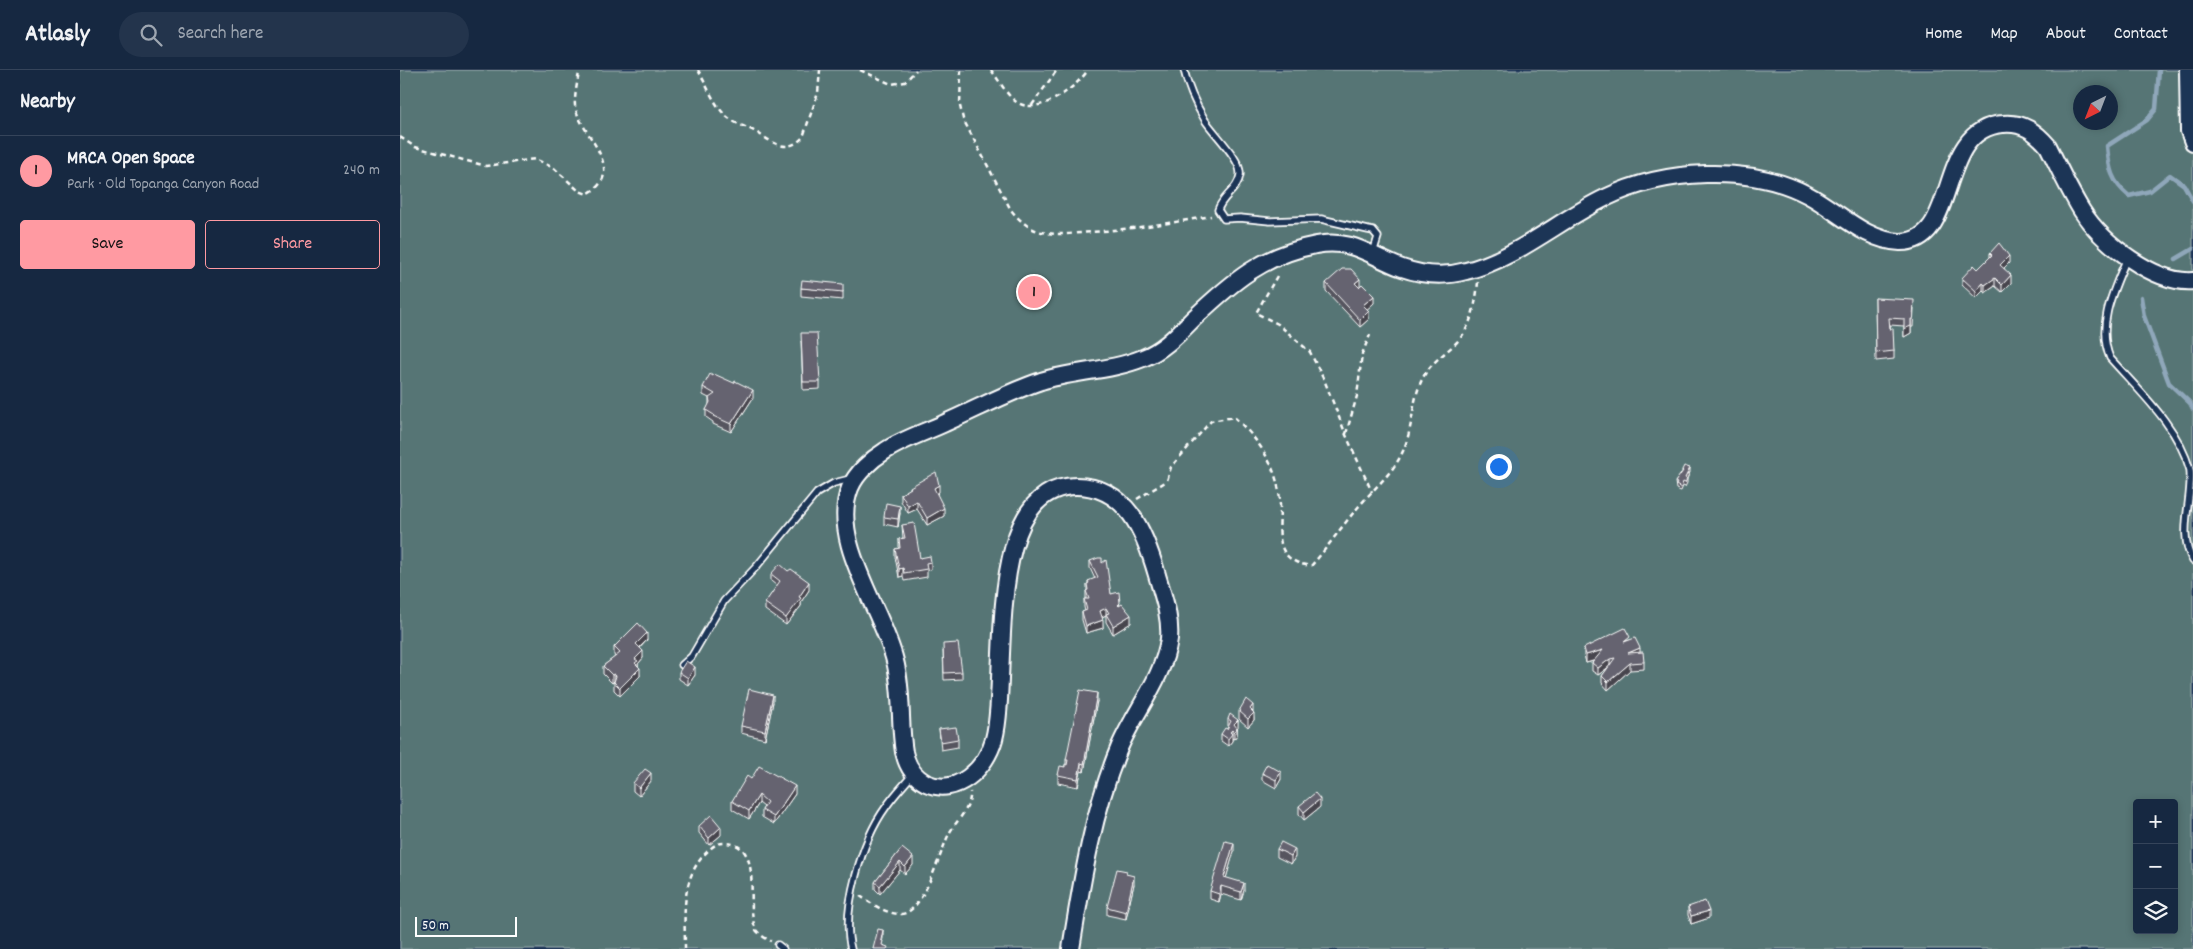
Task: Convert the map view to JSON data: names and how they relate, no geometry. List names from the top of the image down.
{
  "scale_bar": "50 m",
  "north": "bottom left",
  "page": {
    "header": "Atlasly",
    "search": "Search here",
    "nav": [
      "Home",
      "Map",
      "About",
      "Contact"
    ],
    "heading": "Nearby",
    "list": [
      {
        "mark": "1",
        "name": "MRCA Open Space",
        "note": "Park · Old Topanga Canyon Road",
        "value": "240 m"
      }
    ],
    "buttons": ["Save", "Share"],
    "pins": "1",
    "map_buttons": ["+", "−"],
    "scale": "50 m"
  }
}
